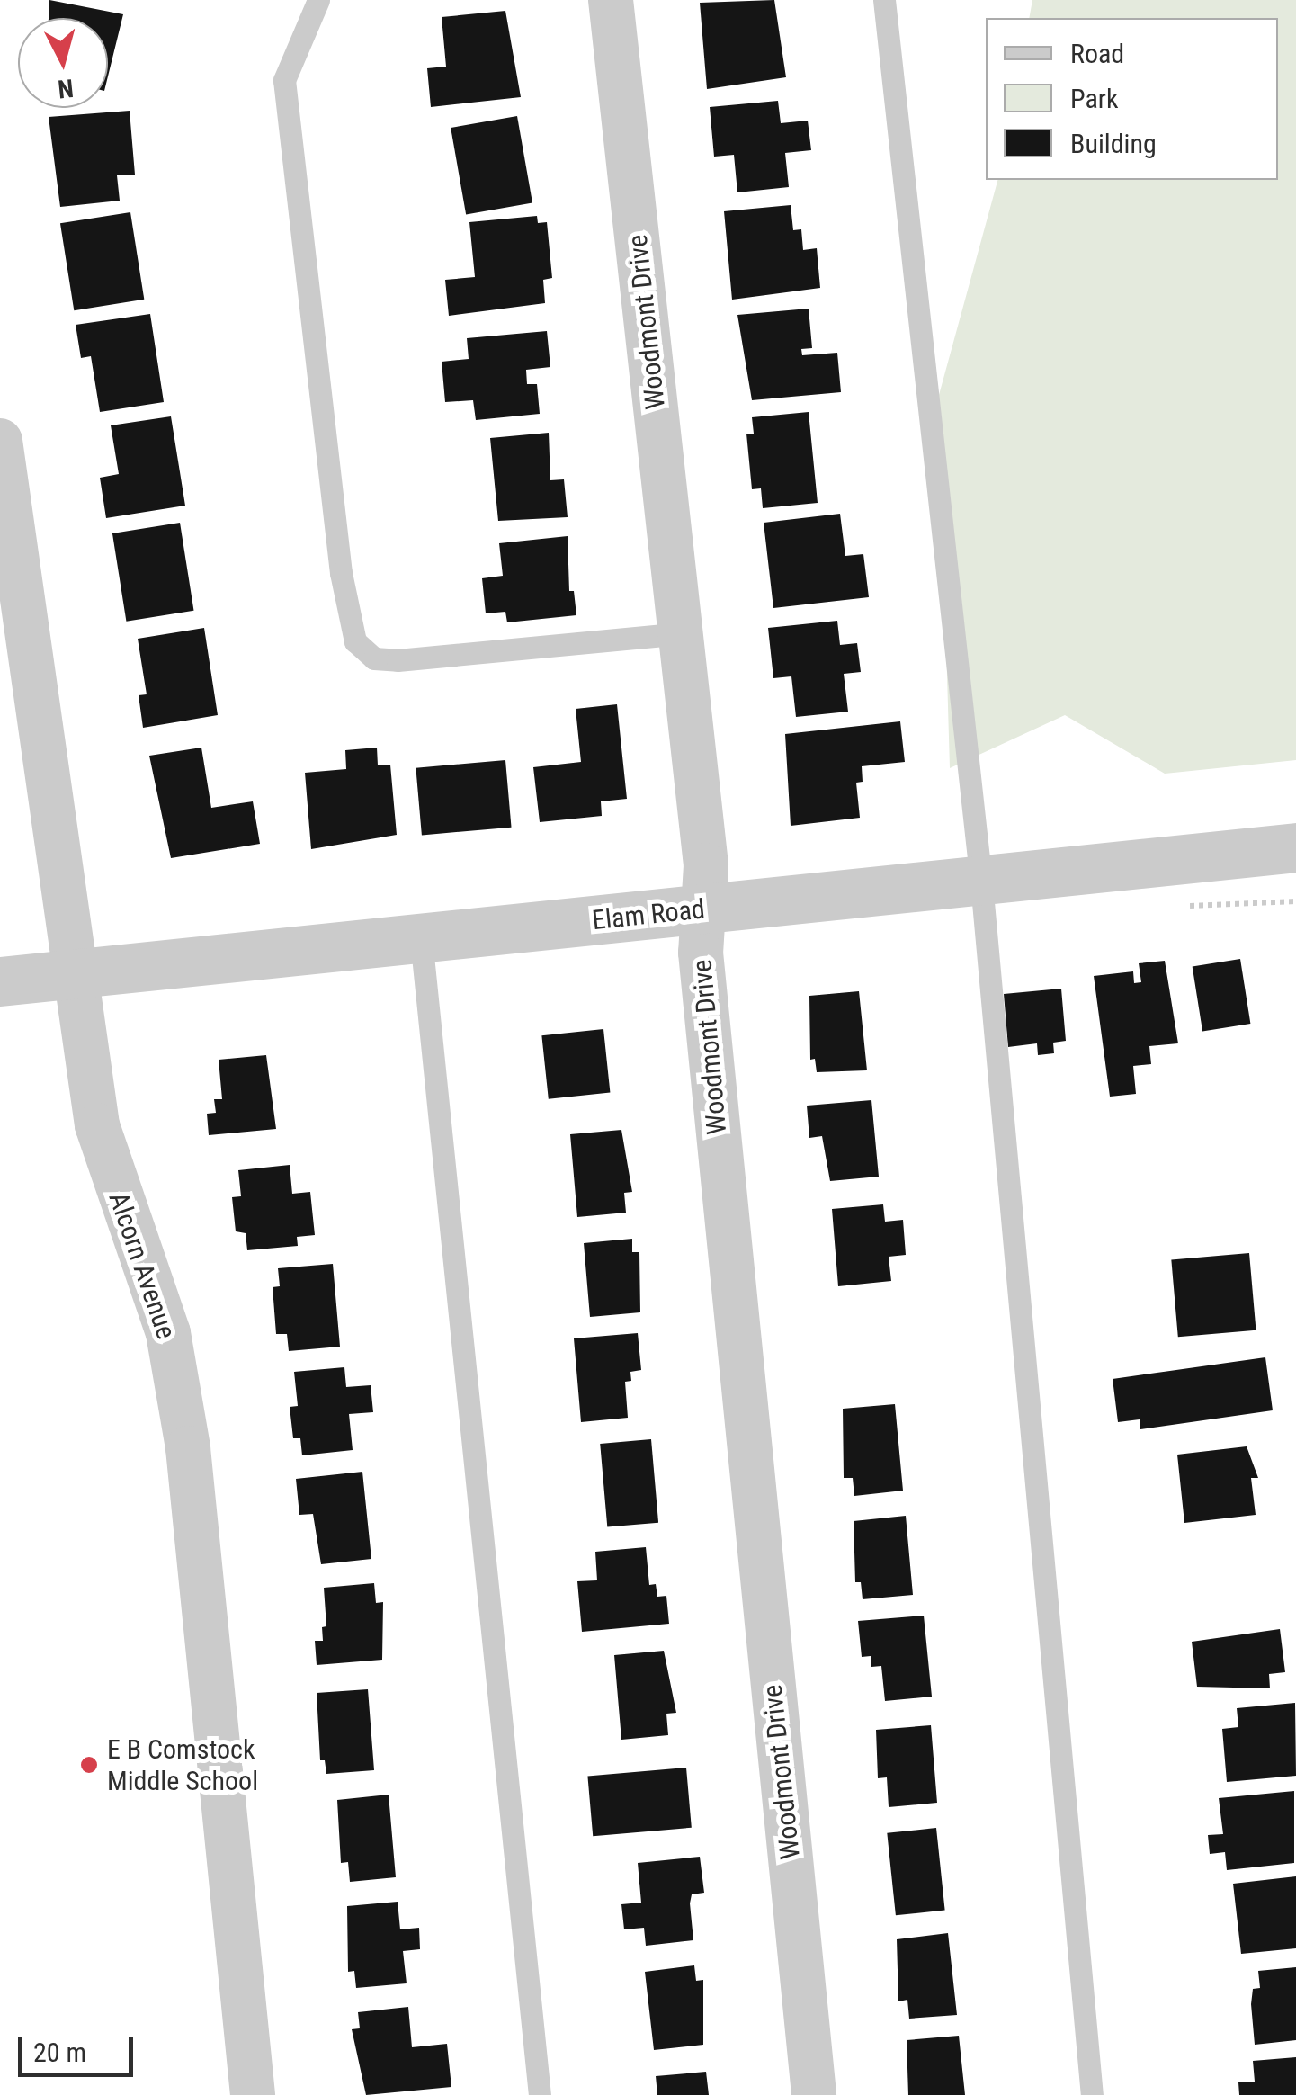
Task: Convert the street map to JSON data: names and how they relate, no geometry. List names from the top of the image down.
{
  "streets": {
    "street": ["Woodmont Drive", "Elam Road", "Alcorn Avenue"]
  },
  "crossings": [
    ["Woodmont Drive", "Elam Road"],
    ["Elam Road", "Alcorn Avenue"]
  ],
  "places": ["E B Comstock Middle School"],
  "legend": ["Road", "Park", "Building"],
  "scale_bar": "20 m",
  "north": "bottom"
}
